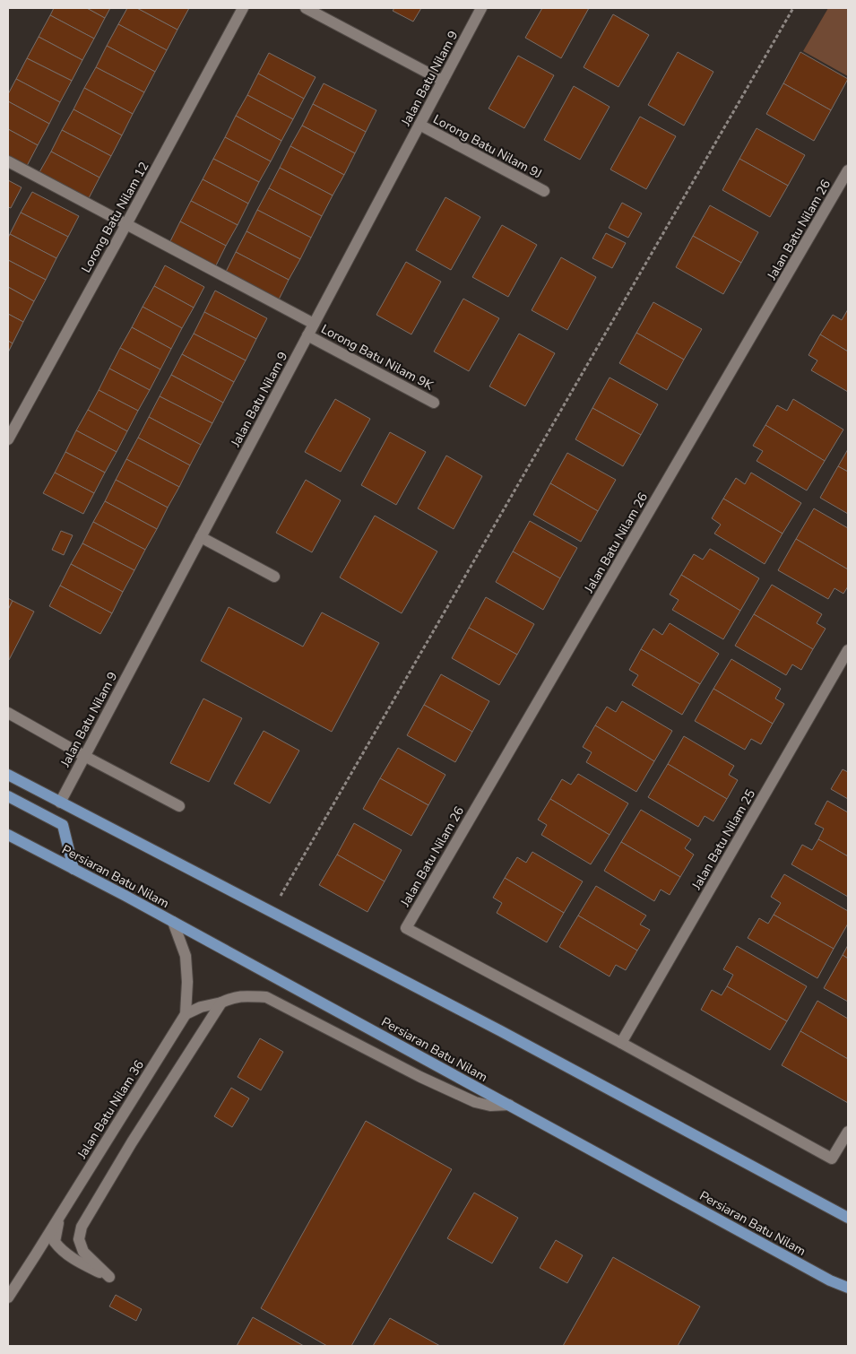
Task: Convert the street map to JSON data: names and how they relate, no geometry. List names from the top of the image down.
{
  "streets": {
    "main road": ["Persiaran Batu Nilam"],
    "street": [
      "Jalan Batu Nilam 9",
      "Lorong Batu Nilam 9J",
      "Lorong Batu Nilam 12",
      "Jalan Batu Nilam 26",
      "Lorong Batu Nilam 9K",
      "Jalan Batu Nilam 25",
      "Jalan Batu Nilam 36"
    ]
  },
  "crossings": [
    ["Jalan Batu Nilam 9", "Lorong Batu Nilam 9J"],
    ["Jalan Batu Nilam 9", "Lorong Batu Nilam 9K"],
    ["Jalan Batu Nilam 26", "Jalan Batu Nilam 25"],
    ["Persiaran Batu Nilam", "Jalan Batu Nilam 36"]
  ]
}
